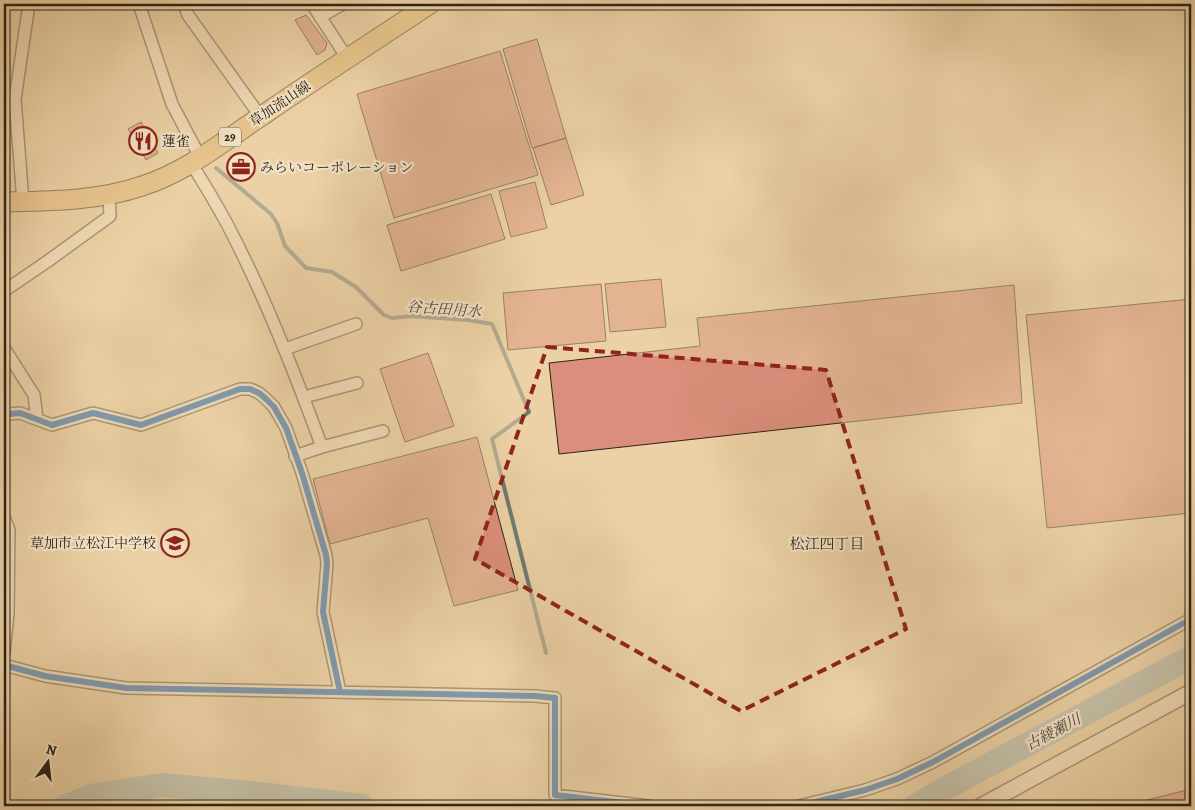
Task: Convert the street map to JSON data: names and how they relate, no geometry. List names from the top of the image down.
{
  "streets": {
    "main road": ["草加流山線", "29"]
  },
  "districts": ["松江四丁目"],
  "water": ["谷古田用水", "古綾瀬川"],
  "places": {
    "restaurant": ["蓮雀"],
    "office": ["みらいコーポレーション"],
    "school or university": ["草加市立松江中学校"]
  },
  "north": "top"
}
